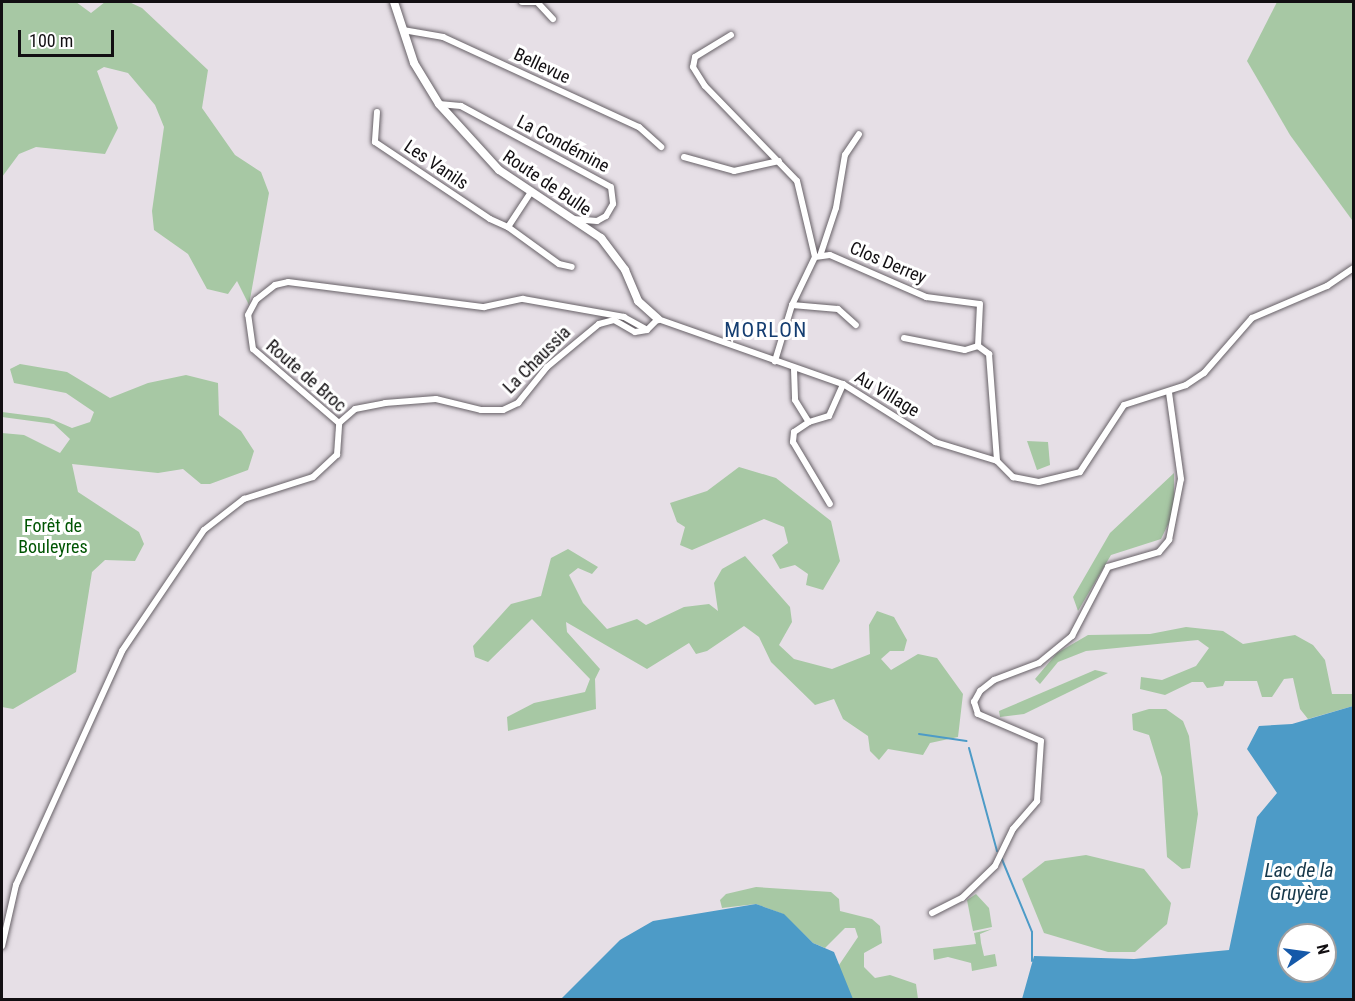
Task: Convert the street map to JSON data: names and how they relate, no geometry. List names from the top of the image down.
{
  "streets": {
    "street": [
      "Bellevue",
      "La Condémine",
      "Les Vanils",
      "Route de Bulle",
      "Clos Derrey",
      "La Chaussia",
      "Route de Broc",
      "Au Village"
    ]
  },
  "crossings": [
    ["Bellevue", "Route de Bulle"],
    ["La Condémine", "Route de Bulle"],
    ["Route de Bulle", "Au Village"],
    ["Clos Derrey", "Au Village"],
    ["La Chaussia", "Route de Broc"]
  ],
  "districts": ["MORLON"],
  "water": ["Lac de la Gruyère"],
  "parks": ["Forêt de Bouleyres"],
  "scale_bar": "100 m",
  "north": "right"
}
